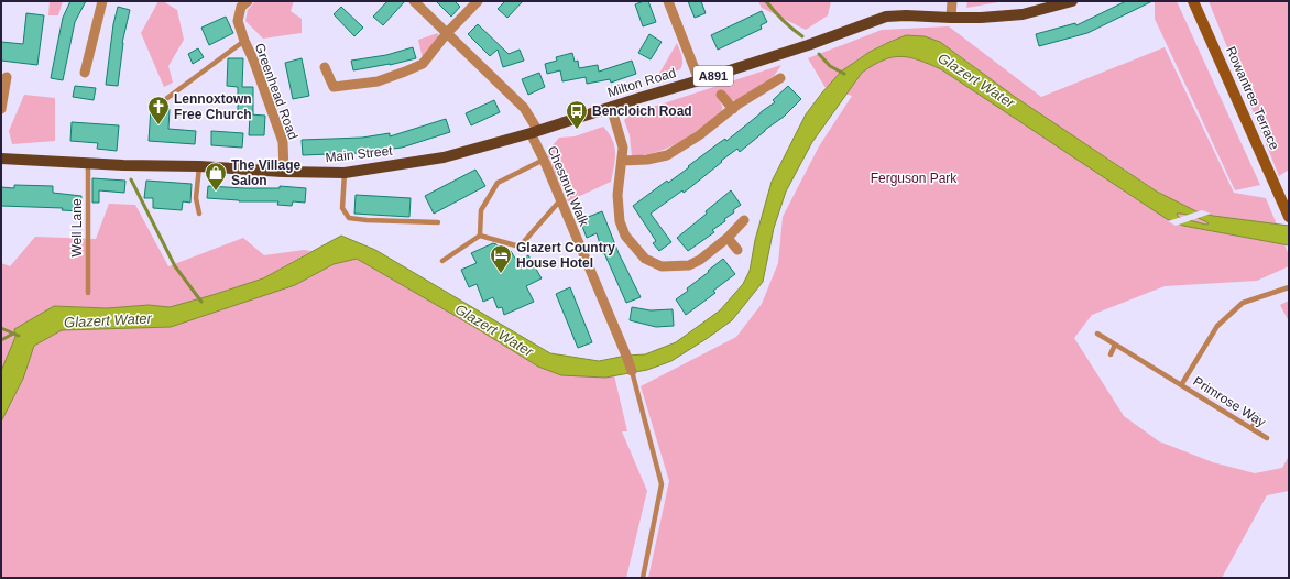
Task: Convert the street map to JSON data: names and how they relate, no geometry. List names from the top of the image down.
{
  "streets": {
    "main road": [
      "A891",
      "Milton Road",
      "Rowantree Terrace",
      "Main Street"
    ],
    "street": ["Greenhead Road", "Chestnut Walk"],
    "lane": ["Well Lane", "Primrose Way"]
  },
  "crossings": [
    ["A891", "Milton Road"],
    ["Milton Road", "Main Street"],
    ["Milton Road", "Chestnut Walk"],
    ["Greenhead Road", "Main Street"],
    ["Main Street", "Chestnut Walk"],
    ["Main Street", "Well Lane"]
  ],
  "water": ["Glazert Water"],
  "parks": ["Ferguson Park"],
  "places": {
    "church": ["Lennoxtown Free Church"],
    "bus stop": ["Bencloich Road"],
    "shop": ["The Village Salon"],
    "hotel": ["Glazert Country House Hotel"]
  }
}
